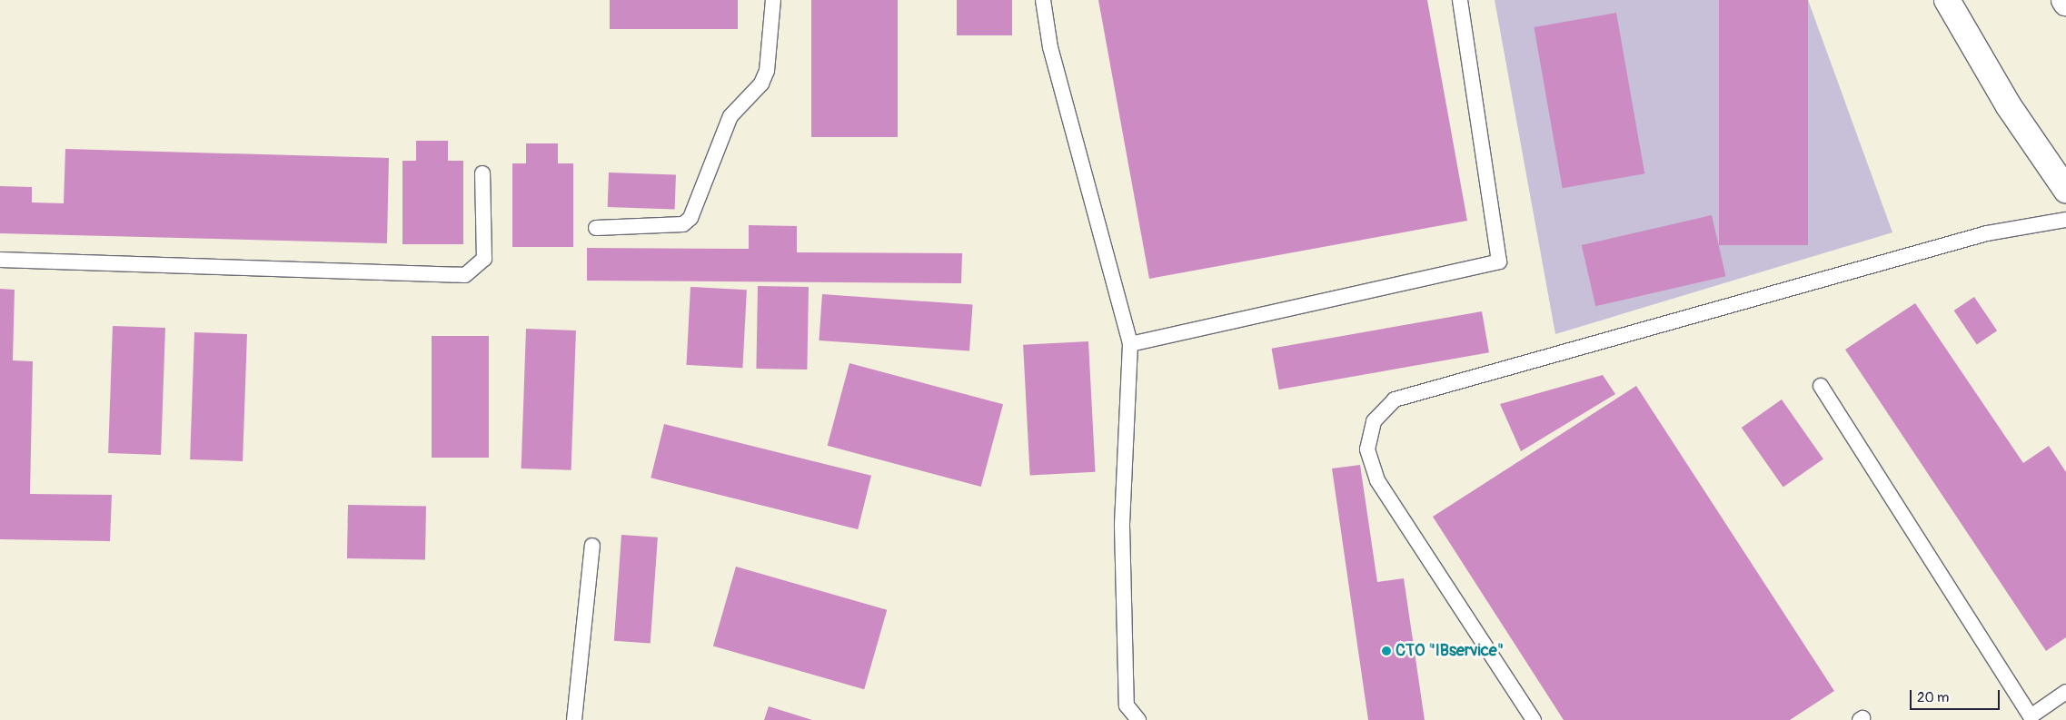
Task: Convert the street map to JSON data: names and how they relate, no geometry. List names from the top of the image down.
{
  "places": ["СТО \"IBservice\""],
  "scale_bar": "20 m"
}
